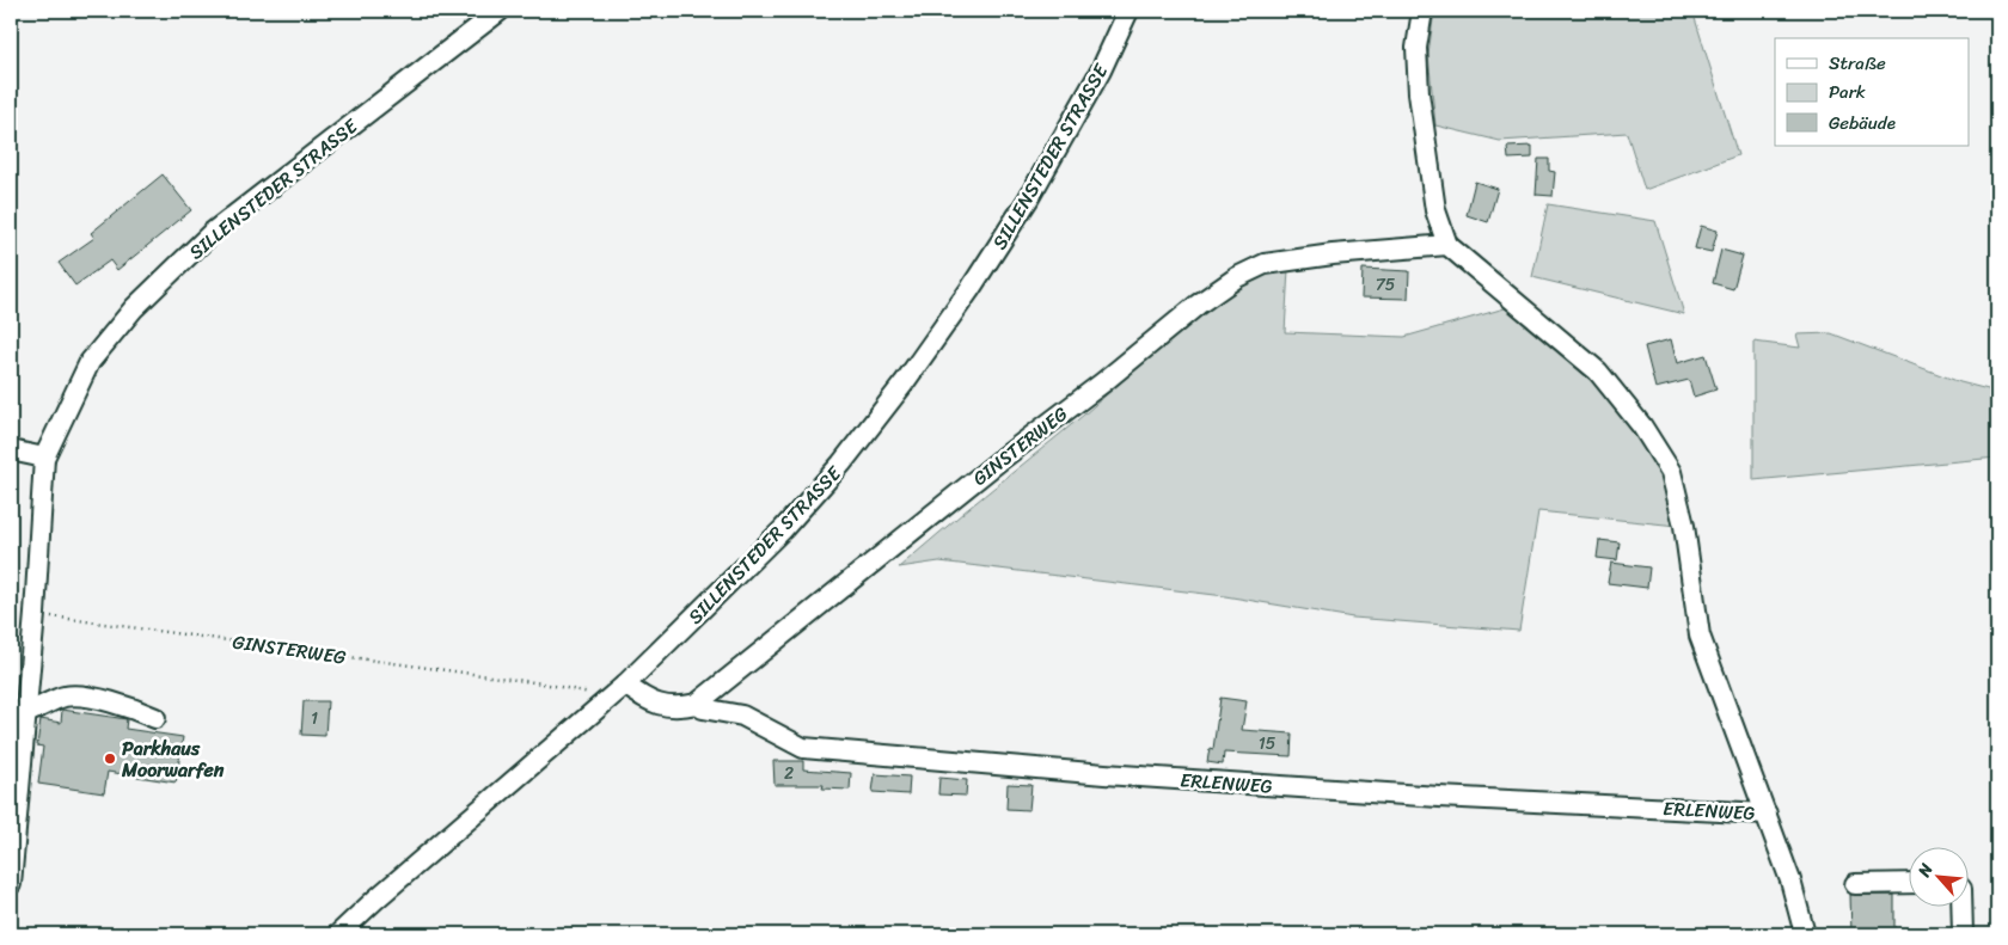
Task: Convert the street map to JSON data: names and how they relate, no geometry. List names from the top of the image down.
{
  "streets": {
    "street": ["SILLENSTEDER STRASSE", "GINSTERWEG", "ERLENWEG"]
  },
  "crossings": [
    ["SILLENSTEDER STRASSE", "GINSTERWEG"],
    ["GINSTERWEG", "ERLENWEG"]
  ],
  "places": ["Parkhaus Moorwarfen"],
  "house_numbers": [
    "75",
    "1",
    "15",
    "2"
  ],
  "legend": ["Straße", "Park", "Gebäude"],
  "north": "top left"
}
